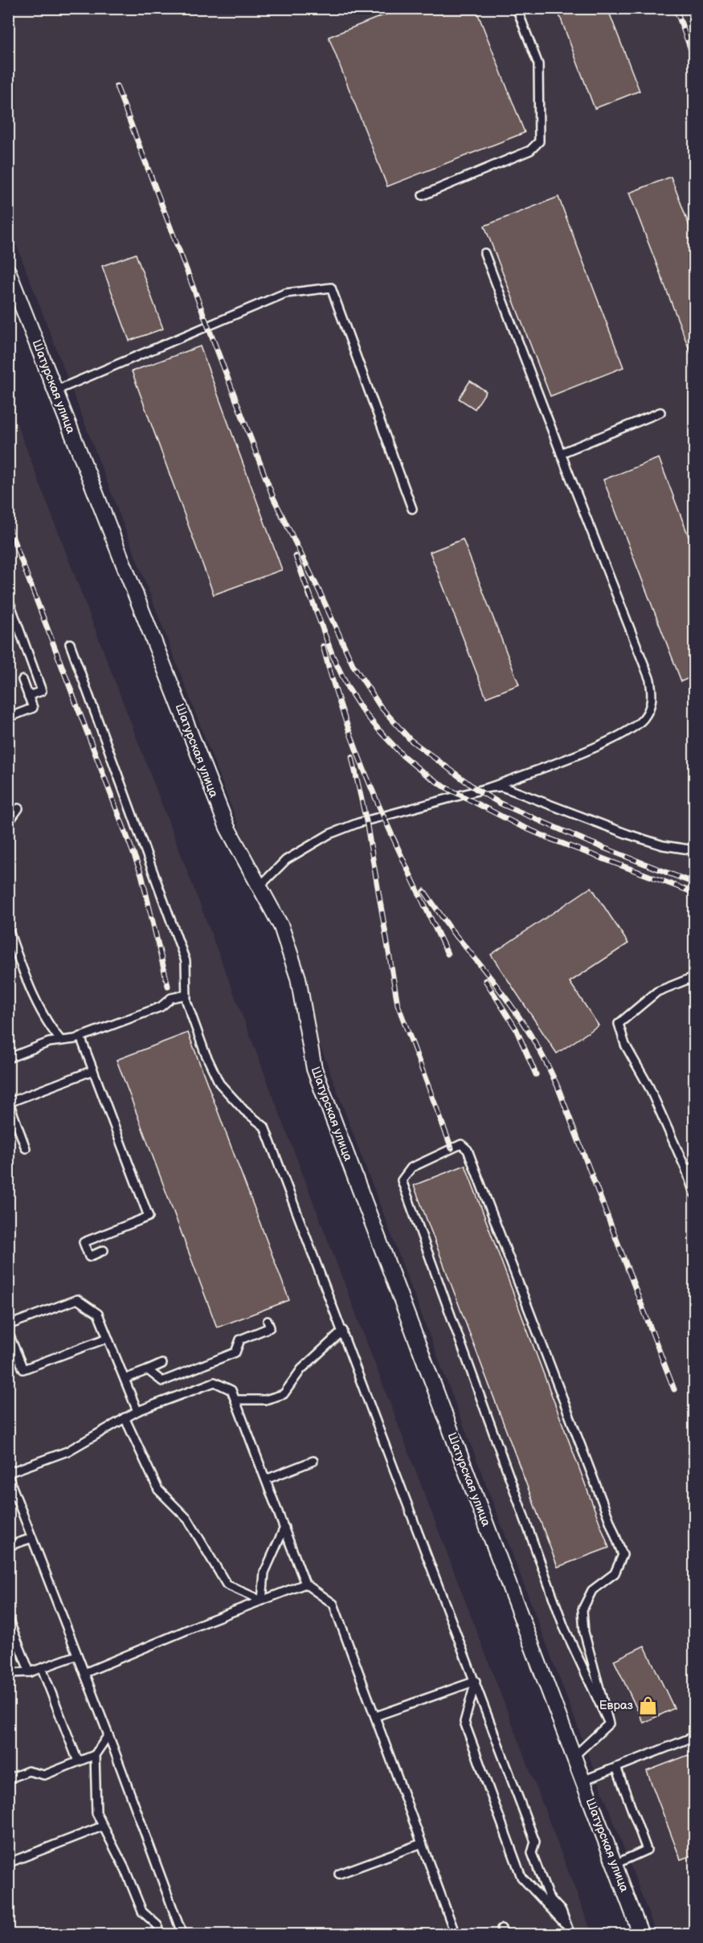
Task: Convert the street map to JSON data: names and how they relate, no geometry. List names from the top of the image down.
{
  "streets": {
    "street": ["Шатурская улица"]
  },
  "places": {
    "shop": ["Евраз"]
  }
}
